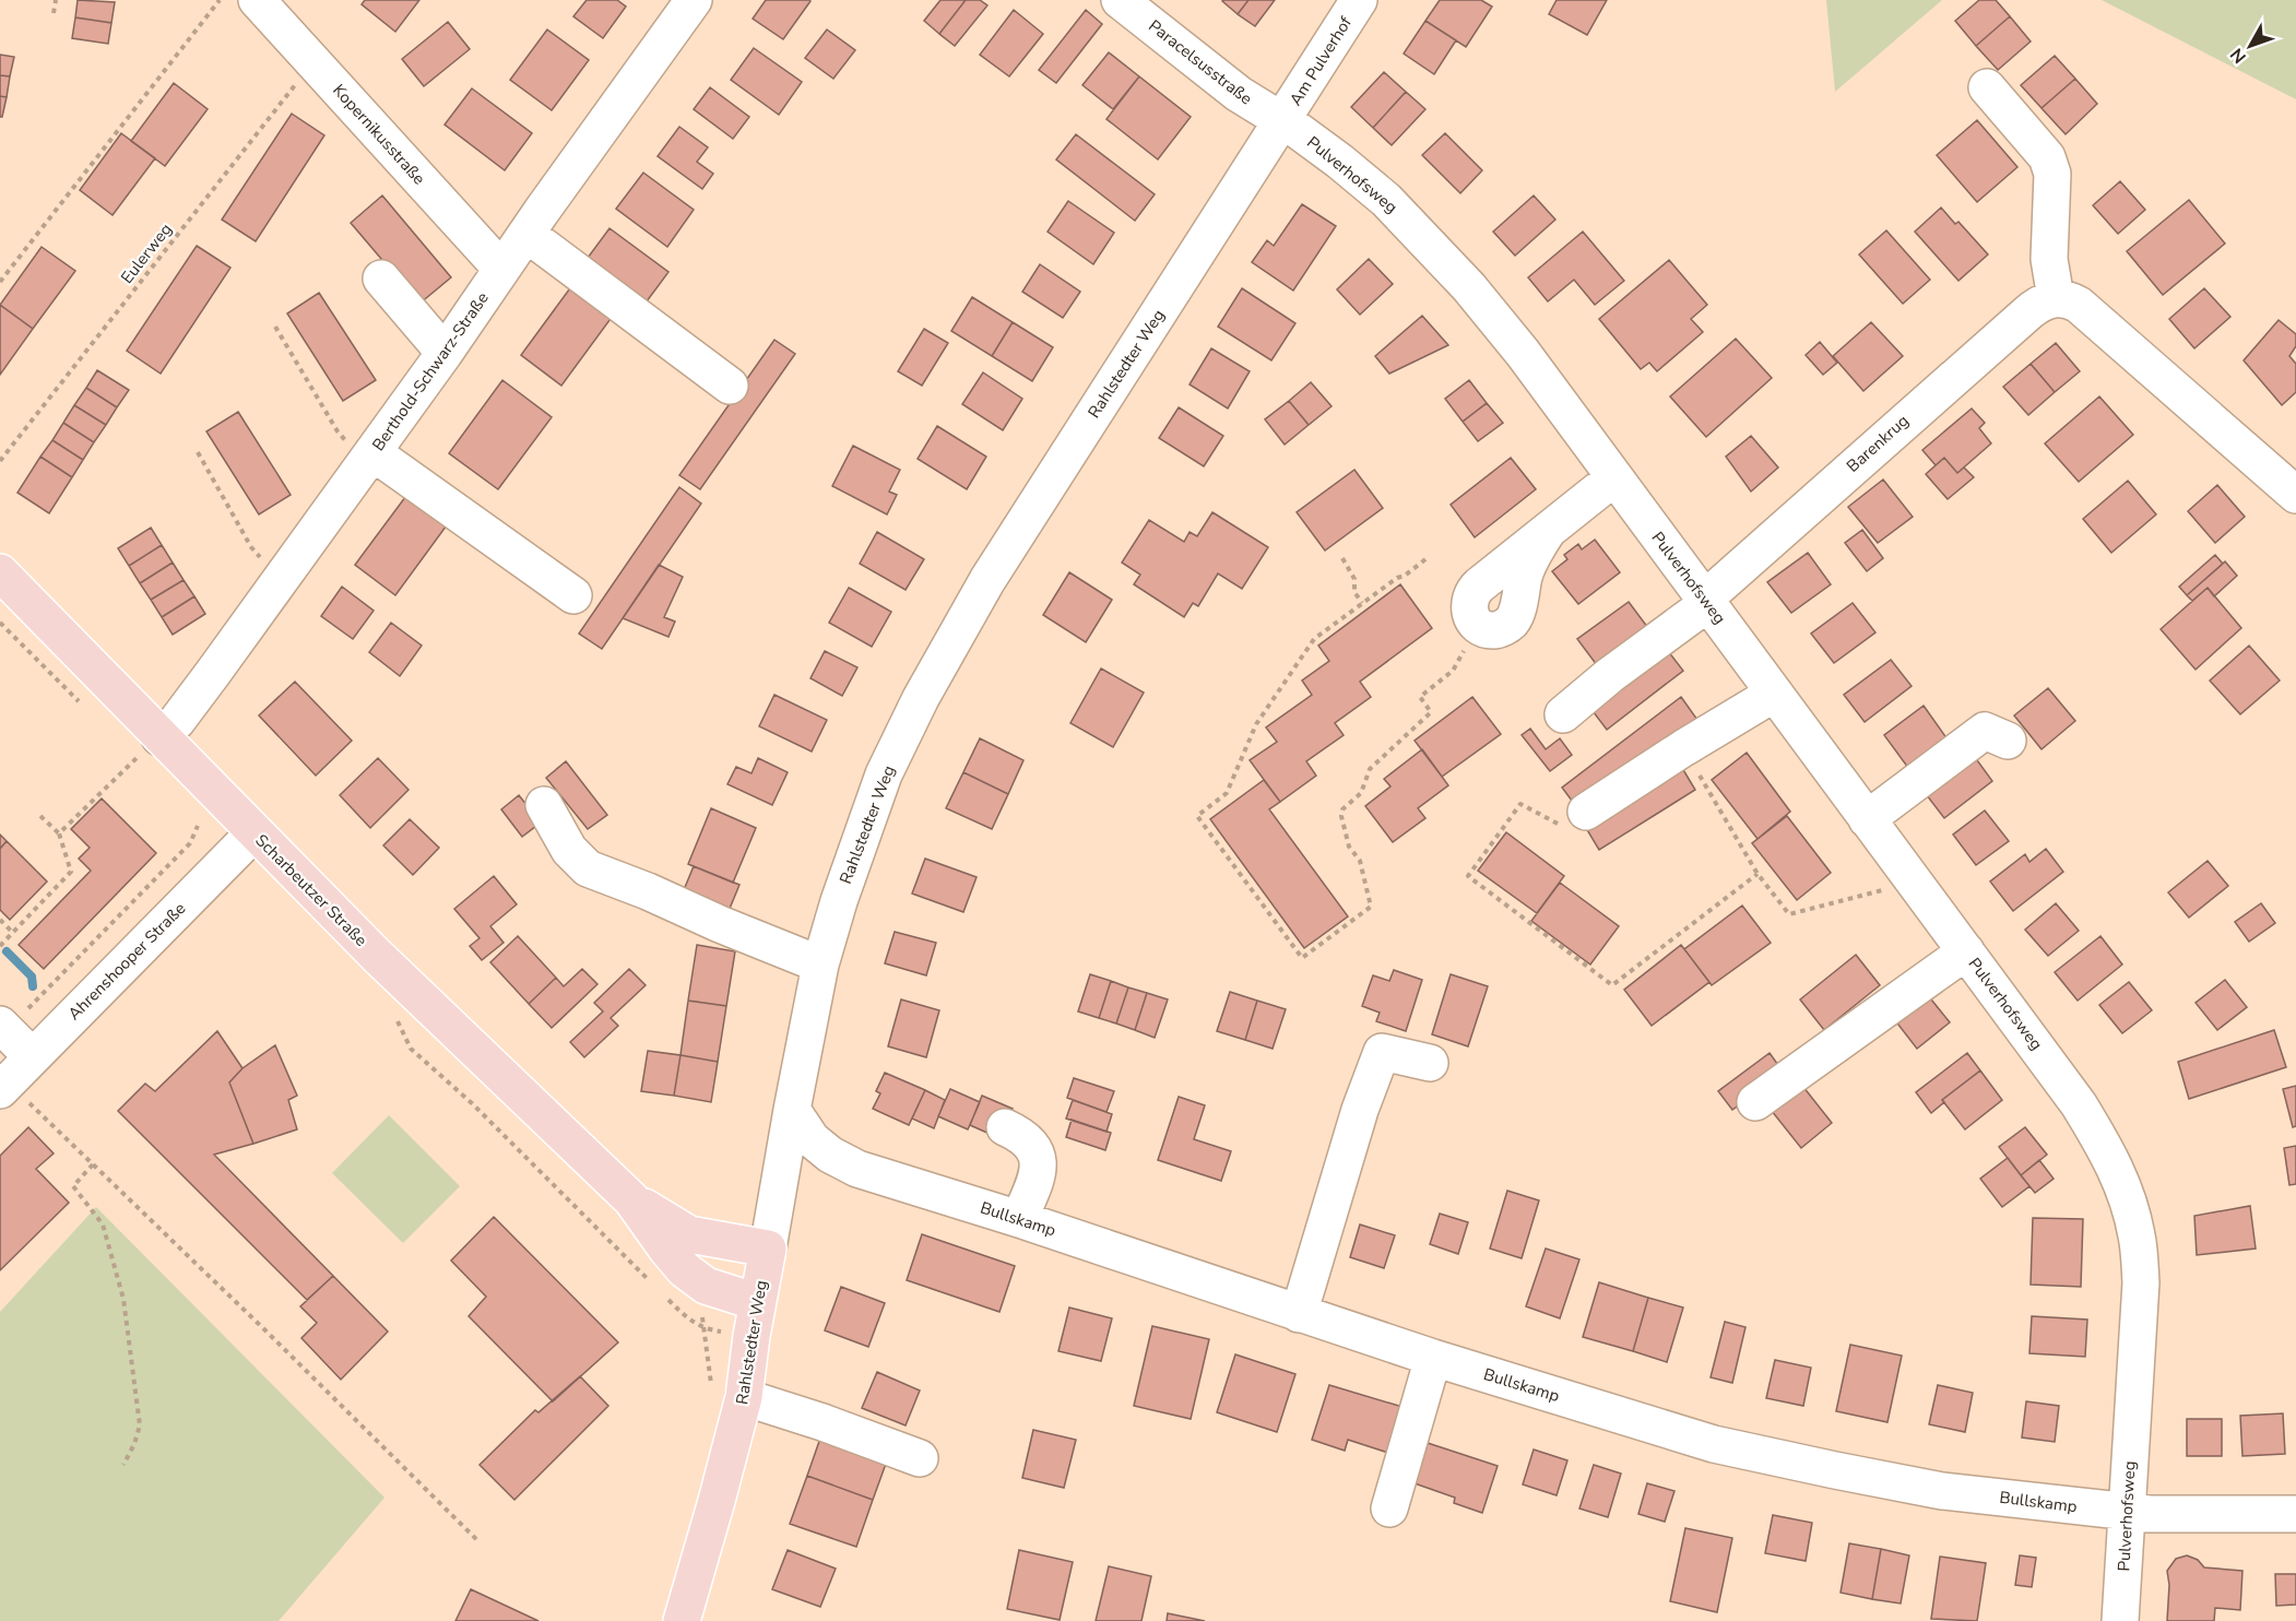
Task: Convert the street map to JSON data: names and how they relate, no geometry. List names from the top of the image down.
{
  "streets": {
    "main road": ["Rahlstedter Weg", "Scharbeutzer Straße"],
    "street": [
      "Am Pulverhof",
      "Paracelsusstraße",
      "Kopernikusstraße",
      "Pulverhofsweg",
      "Berthold-Schwarz-Straße",
      "Barenkrug",
      "Ahrenshooper Straße",
      "Bullskamp"
    ],
    "path": ["Eulerweg"]
  },
  "crossings": [
    ["Am Pulverhof", "Paracelsusstraße"],
    ["Am Pulverhof", "Pulverhofsweg"],
    ["Am Pulverhof", "Rahlstedter Weg"],
    ["Paracelsusstraße", "Pulverhofsweg"],
    ["Paracelsusstraße", "Rahlstedter Weg"],
    ["Kopernikusstraße", "Eulerweg"],
    ["Kopernikusstraße", "Berthold-Schwarz-Straße"],
    ["Pulverhofsweg", "Rahlstedter Weg"],
    ["Pulverhofsweg", "Barenkrug"],
    ["Pulverhofsweg", "Bullskamp"],
    ["Rahlstedter Weg", "Scharbeutzer Straße"],
    ["Rahlstedter Weg", "Bullskamp"],
    ["Berthold-Schwarz-Straße", "Scharbeutzer Straße"],
    ["Scharbeutzer Straße", "Ahrenshooper Straße"]
  ],
  "north": "bottom left"
}
